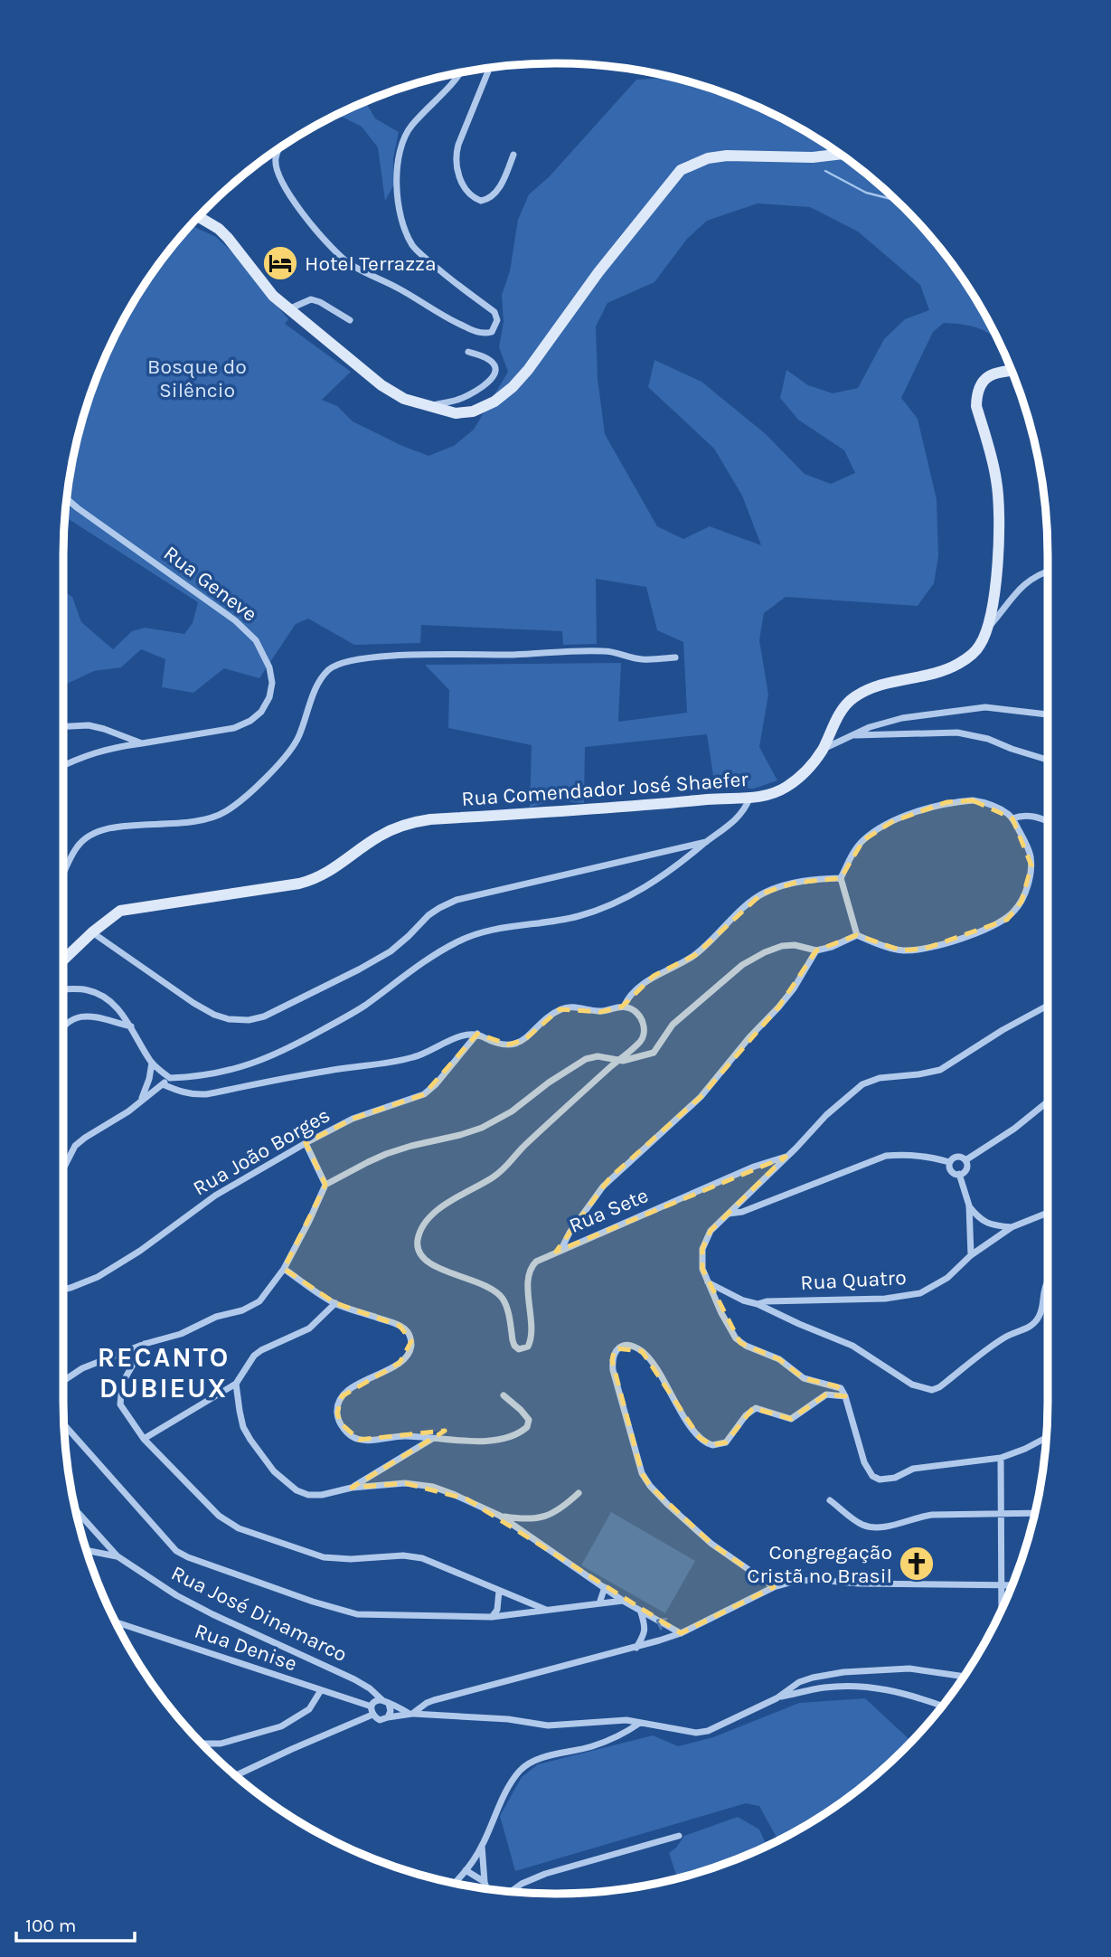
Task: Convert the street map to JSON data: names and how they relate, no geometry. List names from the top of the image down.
{
  "streets": {
    "street": [
      "Rua Geneve",
      "Rua Comendador José Shaefer",
      "Rua João Borges",
      "Rua Sete",
      "Rua Quatro",
      "Rua José Dinamarco",
      "Rua Denise"
    ]
  },
  "crossings": [
    ["Rua José Dinamarco", "Rua Denise"]
  ],
  "districts": ["RECANTO DUBIEUX"],
  "parks": ["Bosque do Silêncio"],
  "places": {
    "hotel": ["Hotel Terrazza"],
    "church": ["Congregação Cristã no Brasil"]
  },
  "scale_bar": "100 m"
}
